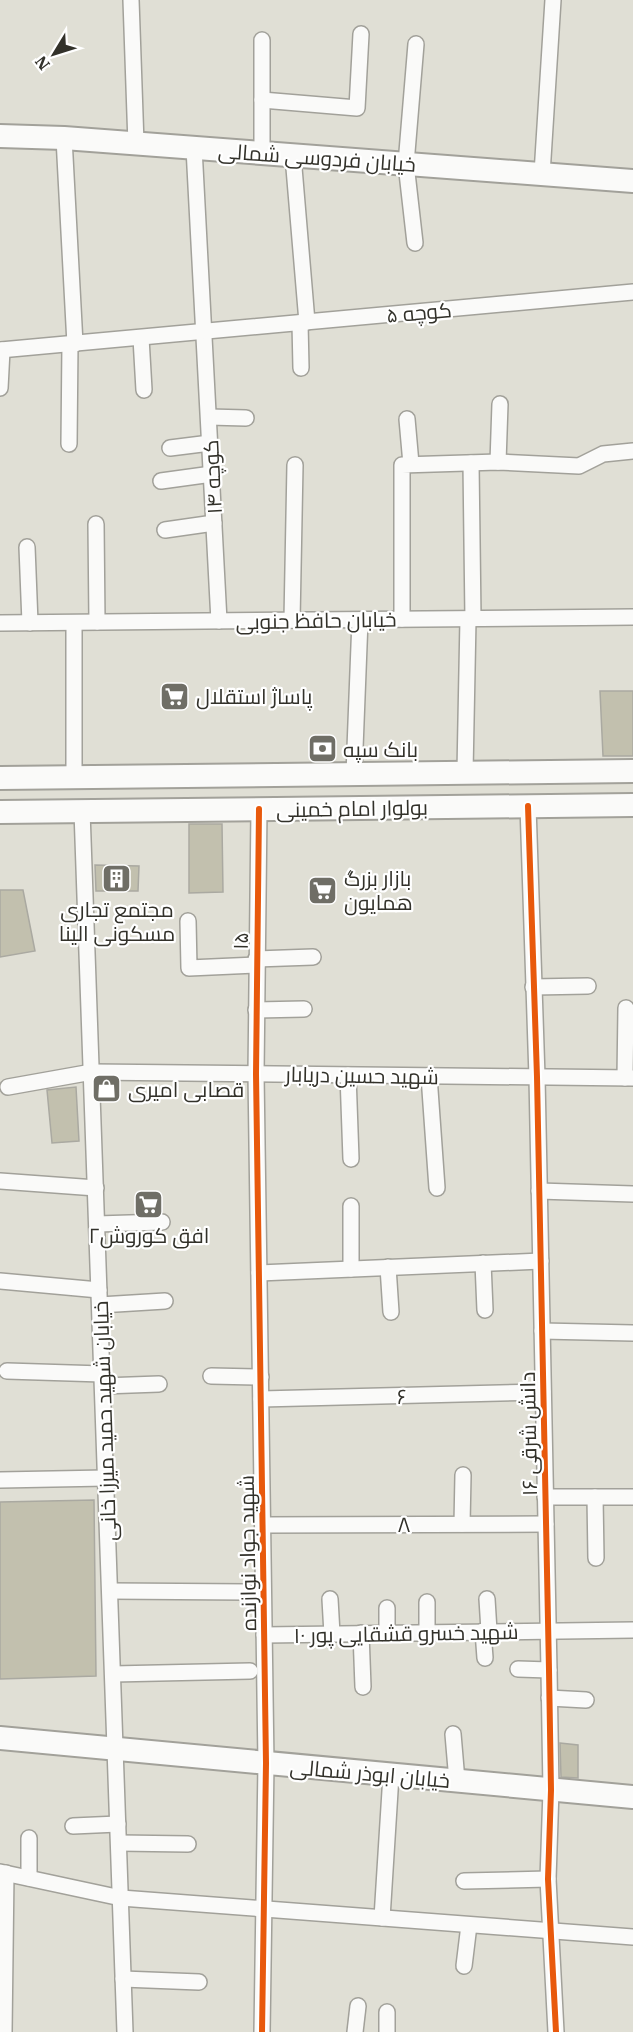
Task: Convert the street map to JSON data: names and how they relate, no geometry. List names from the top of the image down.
{
  "streets": {
    "street": [
      "خیابان فردوسی شمالی",
      "کوچه ۵",
      "کوچه ۱۴",
      "خیابان حافظ جنوبی",
      "بولوار امام خمینی",
      "۱۵",
      "شهید حسین دریابار",
      "۶",
      "خیابان شهید حمید میرزا خانی",
      "دانش شرقی ۱۶",
      "۸",
      "شهید جواد نوازنده",
      "شهید خسرو قشقایی پور ۱۰",
      "خیابان ابوذر شمالی"
    ]
  },
  "crossings": [
    ["خیابان فردوسی شمالی", "کوچه ۱۴"],
    ["کوچه ۵", "کوچه ۱۴"],
    ["کوچه ۱۴", "خیابان حافظ جنوبی"],
    ["بولوار امام خمینی", "۱۵"],
    ["بولوار امام خمینی", "خیابان شهید حمید میرزا خانی"],
    ["بولوار امام خمینی", "دانش شرقی ۱۶"],
    ["۱۵", "شهید حسین دریابار"],
    ["۱۵", "شهید جواد نوازنده"],
    ["شهید حسین دریابار", "خیابان شهید حمید میرزا خانی"],
    ["شهید حسین دریابار", "دانش شرقی ۱۶"],
    ["شهید حسین دریابار", "شهید جواد نوازنده"],
    ["۶", "دانش شرقی ۱۶"],
    ["۶", "شهید جواد نوازنده"],
    ["خیابان شهید حمید میرزا خانی", "خیابان ابوذر شمالی"],
    ["دانش شرقی ۱۶", "۸"],
    ["دانش شرقی ۱۶", "شهید خسرو قشقایی پور ۱۰"],
    ["دانش شرقی ۱۶", "خیابان ابوذر شمالی"],
    ["۸", "شهید جواد نوازنده"],
    ["شهید جواد نوازنده", "شهید خسرو قشقایی پور ۱۰"],
    ["شهید جواد نوازنده", "خیابان ابوذر شمالی"]
  ],
  "places": {
    "supermarket": ["پاساژ استقلال", "بازار بزرگ همایون", "افق کوروش۲"],
    "bank": ["بانک سپه"],
    "building": ["مجتمع تجاری مسکونی الینا"],
    "shop": ["قصابی امیری"]
  },
  "north": "bottom left"
}
